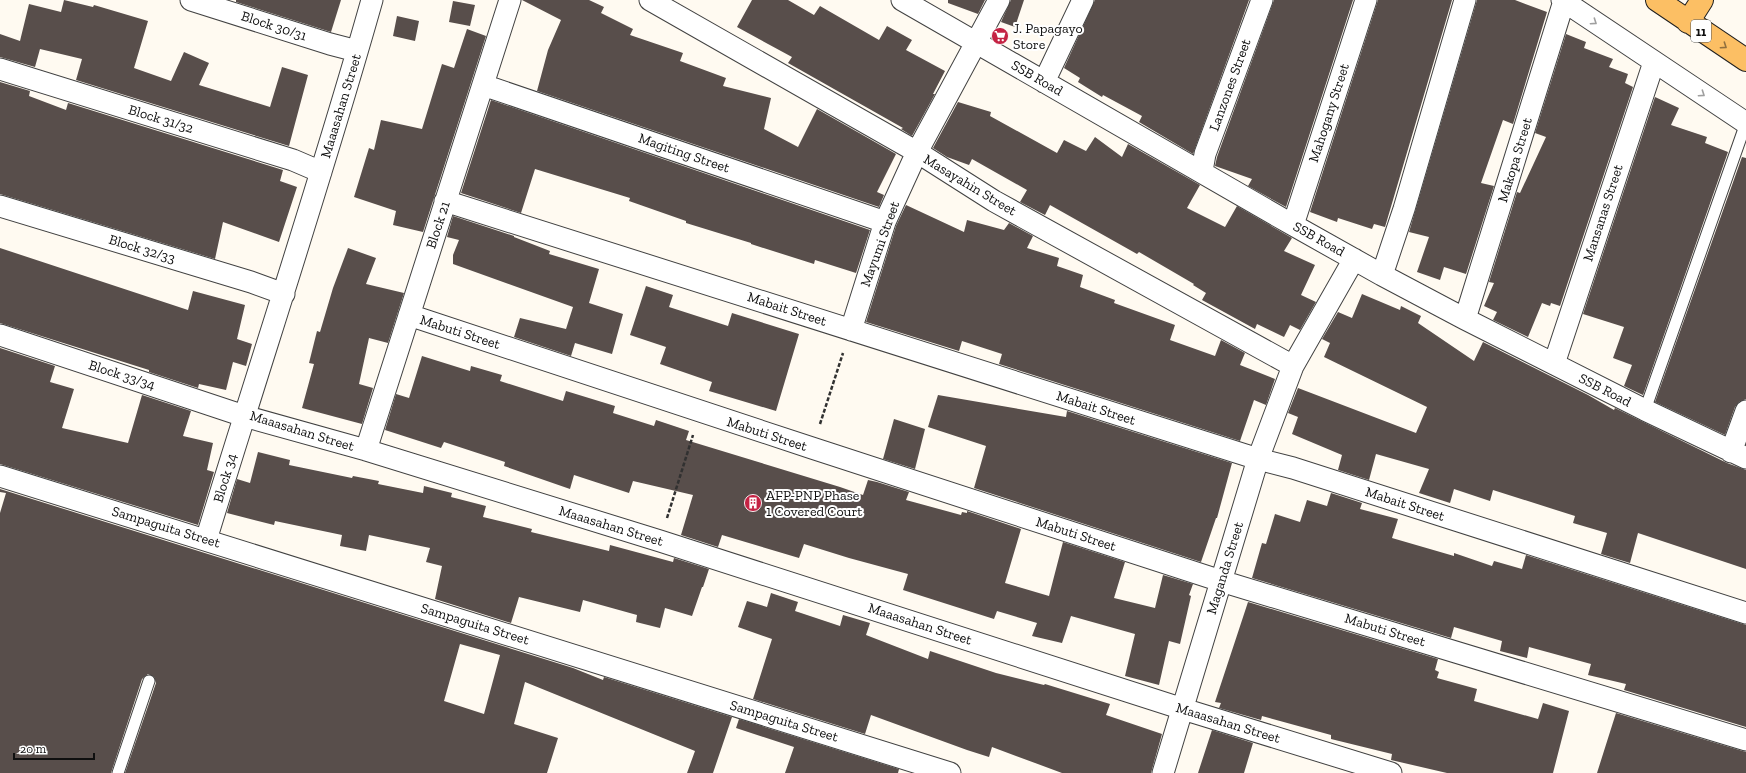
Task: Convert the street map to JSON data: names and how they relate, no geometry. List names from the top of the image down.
{
  "streets": {
    "main road": ["11"],
    "street": [
      "Block 30/31",
      "SSB Road",
      "Lanzones Street",
      "Maaasahan Street",
      "Mahogany Street",
      "Block 31/32",
      "Magiting Street",
      "Makopa Street",
      "Masayahin Street",
      "Mansanas Street",
      "Block 21",
      "Mayumi Street",
      "Block 32/33",
      "Mabait Street",
      "Mabuti Street",
      "Block 33/34",
      "Block 34",
      "Sampaguita Street",
      "Maganda Street"
    ]
  },
  "crossings": [
    ["Block 30/31", "Maaasahan Street"],
    ["SSB Road", "Lanzones Street"],
    ["SSB Road", "Mahogany Street"],
    ["SSB Road", "Makopa Street"],
    ["SSB Road", "Mansanas Street"],
    ["SSB Road", "Mayumi Street"],
    ["SSB Road", "Maganda Street"],
    ["Maaasahan Street", "Block 31/32"],
    ["Maaasahan Street", "Block 21"],
    ["Maaasahan Street", "Block 32/33"],
    ["Maaasahan Street", "Block 33/34"],
    ["Maaasahan Street", "Block 34"],
    ["Maaasahan Street", "Maganda Street"],
    ["Magiting Street", "Block 21"],
    ["Magiting Street", "Mayumi Street"],
    ["Masayahin Street", "Mayumi Street"],
    ["Masayahin Street", "Maganda Street"],
    ["Block 21", "Mabait Street"],
    ["Block 21", "Mabuti Street"],
    ["Mayumi Street", "Mabait Street"],
    ["Mabait Street", "Maganda Street"],
    ["Mabuti Street", "Maganda Street"],
    ["Block 33/34", "Block 34"],
    ["Block 34", "Sampaguita Street"]
  ],
  "places": {
    "supermarket": ["J. Papagayo Store"],
    "building": ["AFP-PNP Phase 1 Covered Court"]
  },
  "scale_bar": "20 m"
}
